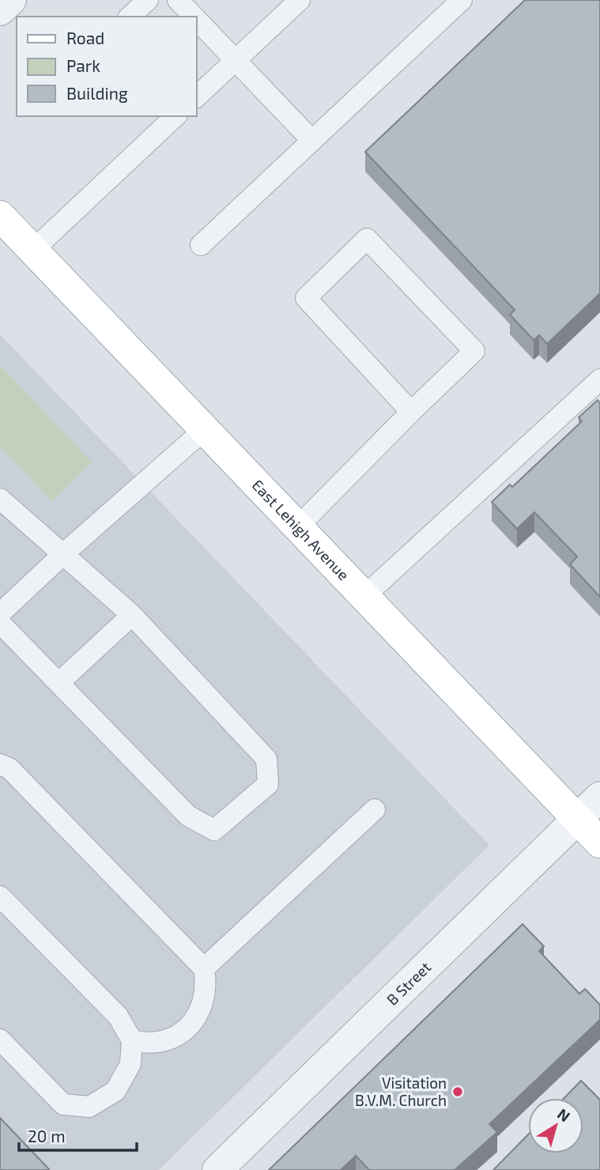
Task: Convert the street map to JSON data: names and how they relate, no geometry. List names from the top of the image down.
{
  "streets": {
    "main road": ["East Lehigh Avenue"],
    "street": ["B Street"]
  },
  "crossings": [
    ["East Lehigh Avenue", "B Street"]
  ],
  "places": ["Visitation B.V.M. Church"],
  "legend": ["Road", "Park", "Building"],
  "scale_bar": "20 m",
  "north": "top right"
}
